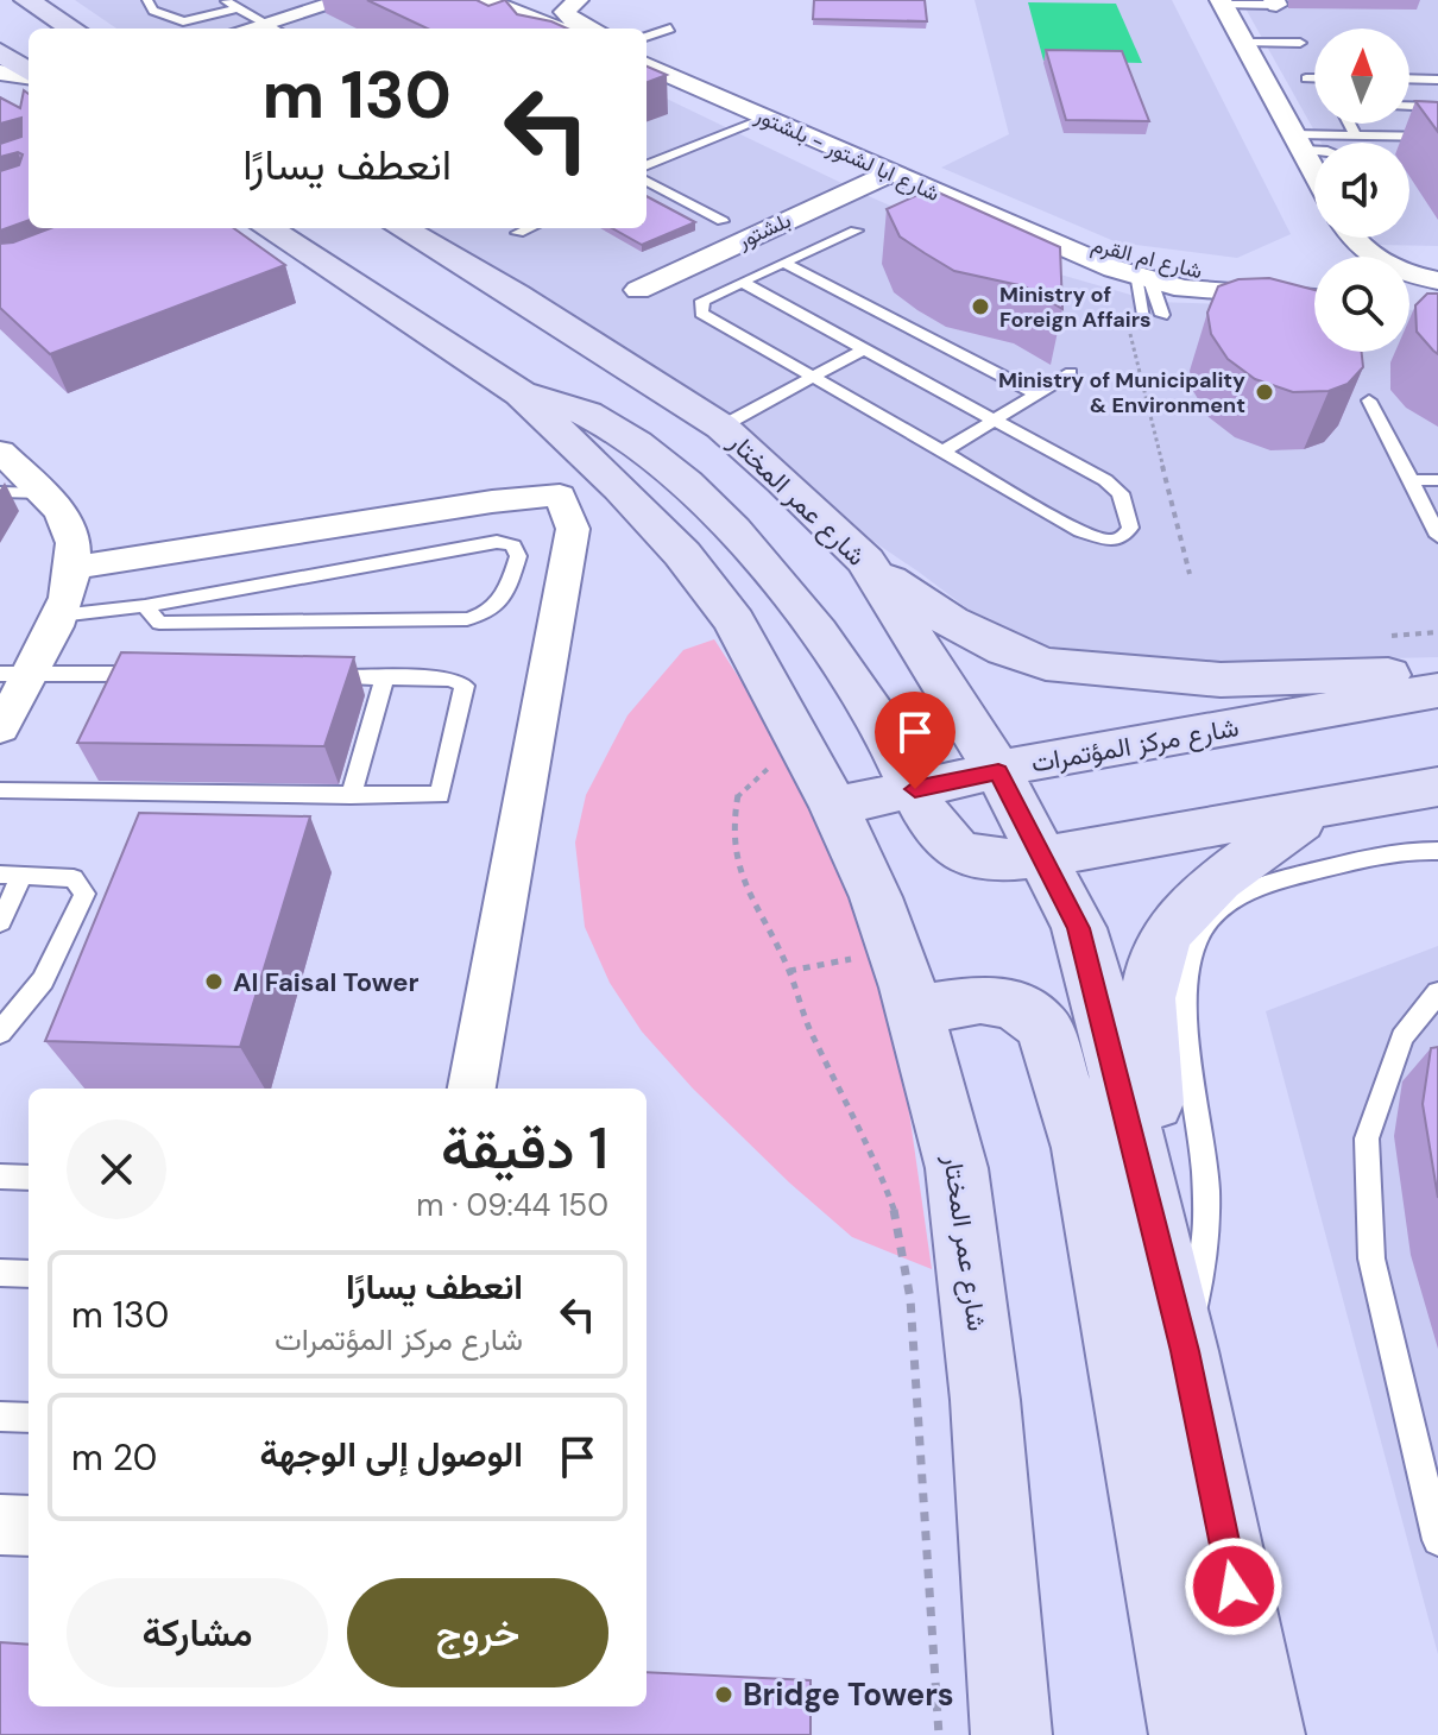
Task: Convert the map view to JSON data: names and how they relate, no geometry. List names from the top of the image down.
{
  "streets": {
    "main road": ["شارع عمر المختار", "شارع مركز المؤتمرات"],
    "street": ["شارع ابا لشتور - بلشتور", "بلشتور", "شارع ام القرم"]
  },
  "crossings": [
    ["شارع ابا لشتور - بلشتور", "بلشتور"],
    ["شارع ابا لشتور - بلشتور", "شارع ام القرم"],
    ["شارع عمر المختار", "شارع مركز المؤتمرات"]
  ],
  "places": [
    "Ministry of Foreign Affairs",
    "Ministry of Municipality & Environment",
    "Al Faisal Tower",
    "Bridge Towers"
  ],
  "north": "top",
  "page": {
    "turn": ["130 m", "انعطف يسارًا"],
    "heading": ["1 دقيقة", "150 m · 09:44"],
    "list": [
      {
        "name": "انعطف يسارًا",
        "note": "شارع مركز المؤتمرات",
        "value": "130 m"
      },
      {
        "name": "الوصول إلى الوجهة",
        "value": "20 m"
      }
    ],
    "buttons": ["خروج", "مشاركة"]
  }
}
